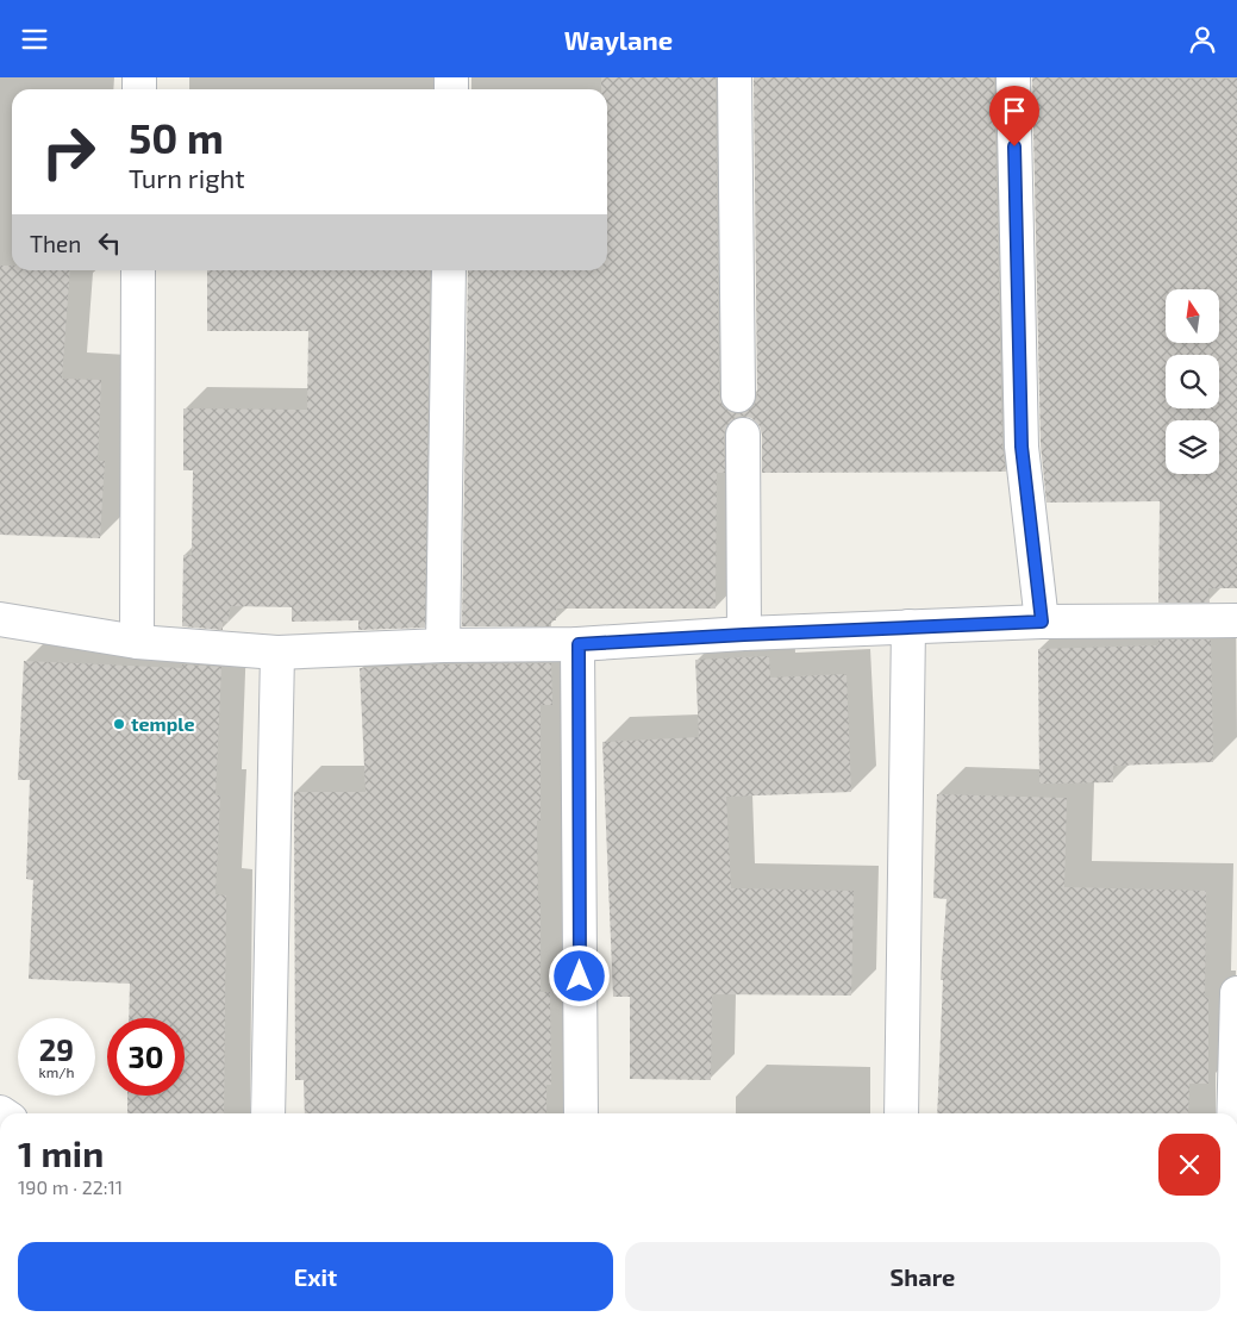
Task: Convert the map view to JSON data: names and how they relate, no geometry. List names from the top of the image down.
{
  "places": ["temple"],
  "north": "top",
  "page": {
    "header": "Waylane",
    "turn": ["50 m", "Turn right"],
    "then": "Then",
    "speed": "29 km/h",
    "limit": "30",
    "heading": ["1 min", "190 m · 22:11"],
    "buttons": ["Exit", "Share"]
  }
}
